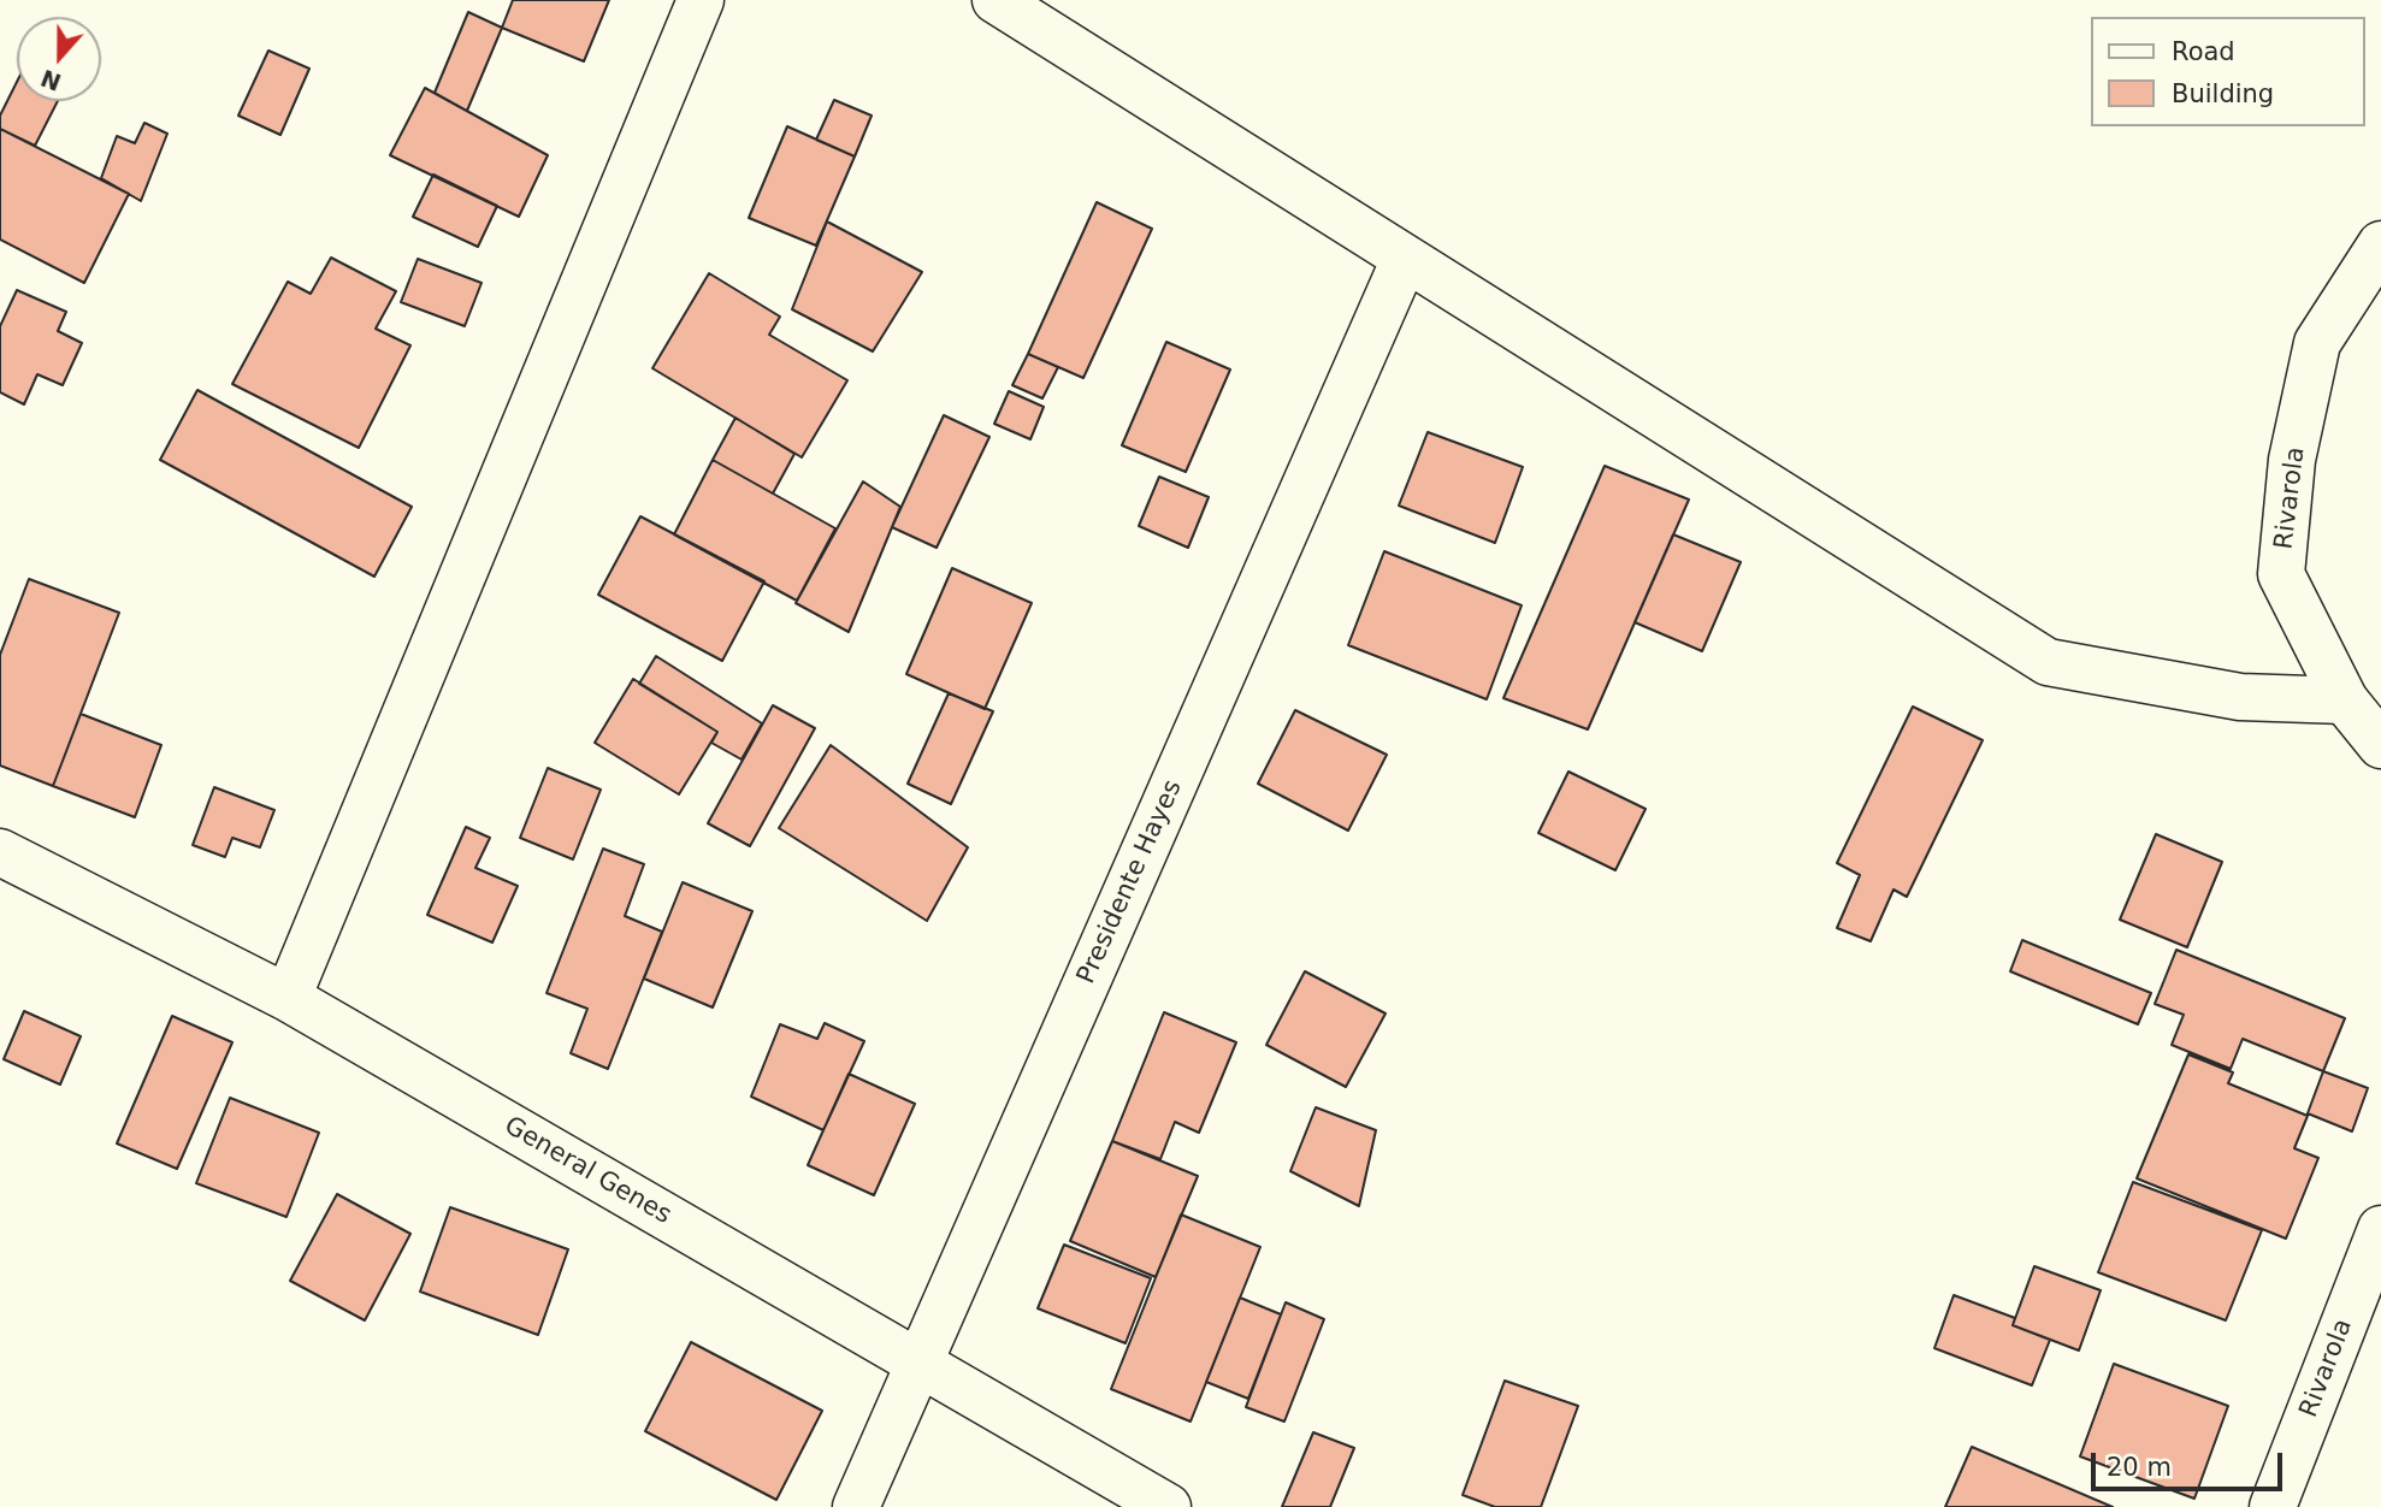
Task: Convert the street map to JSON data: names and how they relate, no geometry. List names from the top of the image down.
{
  "streets": {
    "street": ["Rivarola", "Presidente Hayes", "General Genes"]
  },
  "crossings": [
    ["Presidente Hayes", "General Genes"]
  ],
  "legend": ["Road", "Building"],
  "scale_bar": "20 m",
  "north": "bottom"
}
